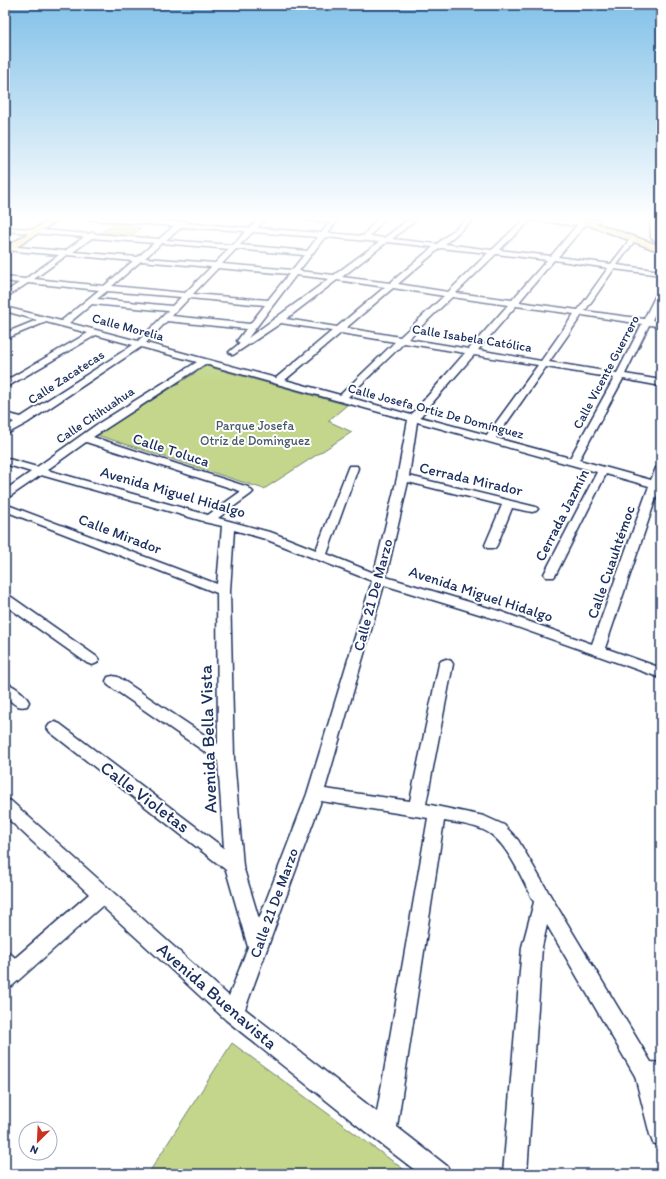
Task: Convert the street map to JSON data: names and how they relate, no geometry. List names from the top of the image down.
{
  "streets": {
    "street": [
      "Calle Morelia",
      "Calle Isabela Católica",
      "Calle Vicente Guerrero",
      "Calle Zacatecas",
      "Calle Josefa Ortiz De Domínguez",
      "Calle Chihuahua",
      "Calle Toluca",
      "Cerrada Mirador",
      "Avenida Miguel Hidalgo",
      "Cerrada Jazmín",
      "Calle Mirador",
      "Calle Cuauhtémoc",
      "Calle 21 De Marzo",
      "Avenida Bella Vista",
      "Calle Violetas",
      "Avenida Buenavista"
    ]
  },
  "crossings": [
    ["Calle Morelia", "Calle Zacatecas"],
    ["Calle Morelia", "Calle Josefa Ortiz De Domínguez"],
    ["Calle Morelia", "Calle Chihuahua"],
    ["Calle Isabela Católica", "Calle Vicente Guerrero"],
    ["Calle Vicente Guerrero", "Calle Josefa Ortiz De Domínguez"],
    ["Calle Josefa Ortiz De Domínguez", "Calle Chihuahua"],
    ["Calle Josefa Ortiz De Domínguez", "Cerrada Jazmín"],
    ["Calle Josefa Ortiz De Domínguez", "Calle Cuauhtémoc"],
    ["Calle Josefa Ortiz De Domínguez", "Calle 21 De Marzo"],
    ["Calle Chihuahua", "Calle Toluca"],
    ["Calle Chihuahua", "Avenida Miguel Hidalgo"],
    ["Calle Toluca", "Avenida Miguel Hidalgo"],
    ["Cerrada Mirador", "Calle 21 De Marzo"],
    ["Avenida Miguel Hidalgo", "Calle Cuauhtémoc"],
    ["Avenida Miguel Hidalgo", "Calle 21 De Marzo"],
    ["Avenida Miguel Hidalgo", "Avenida Bella Vista"],
    ["Calle Mirador", "Avenida Bella Vista"],
    ["Calle 21 De Marzo", "Avenida Bella Vista"],
    ["Calle 21 De Marzo", "Avenida Buenavista"],
    ["Avenida Bella Vista", "Calle Violetas"]
  ],
  "parks": ["Parque Josefa Otríz de Dominguez"],
  "north": "bottom left"
}
